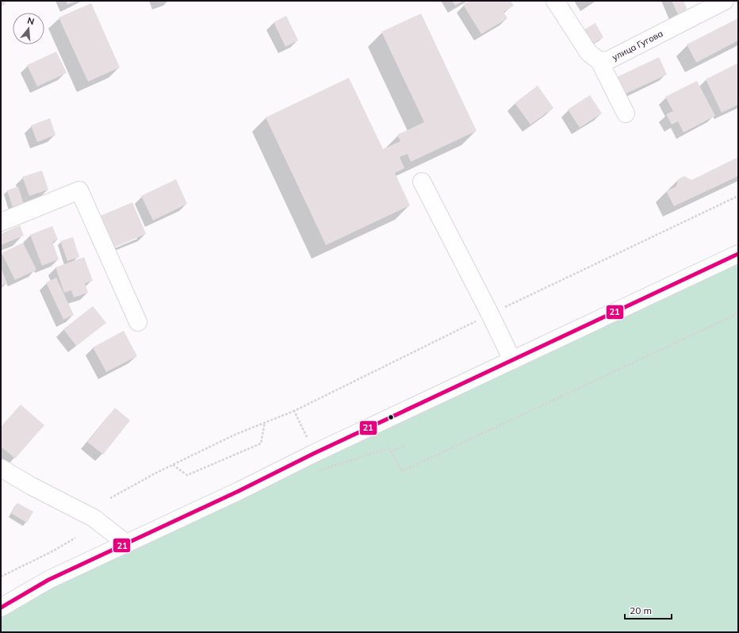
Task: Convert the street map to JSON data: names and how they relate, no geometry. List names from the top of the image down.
{
  "streets": {
    "street": ["улица Гугова"]
  },
  "lines": ["transit line 21"],
  "scale_bar": "20 m",
  "north": "top"
}
